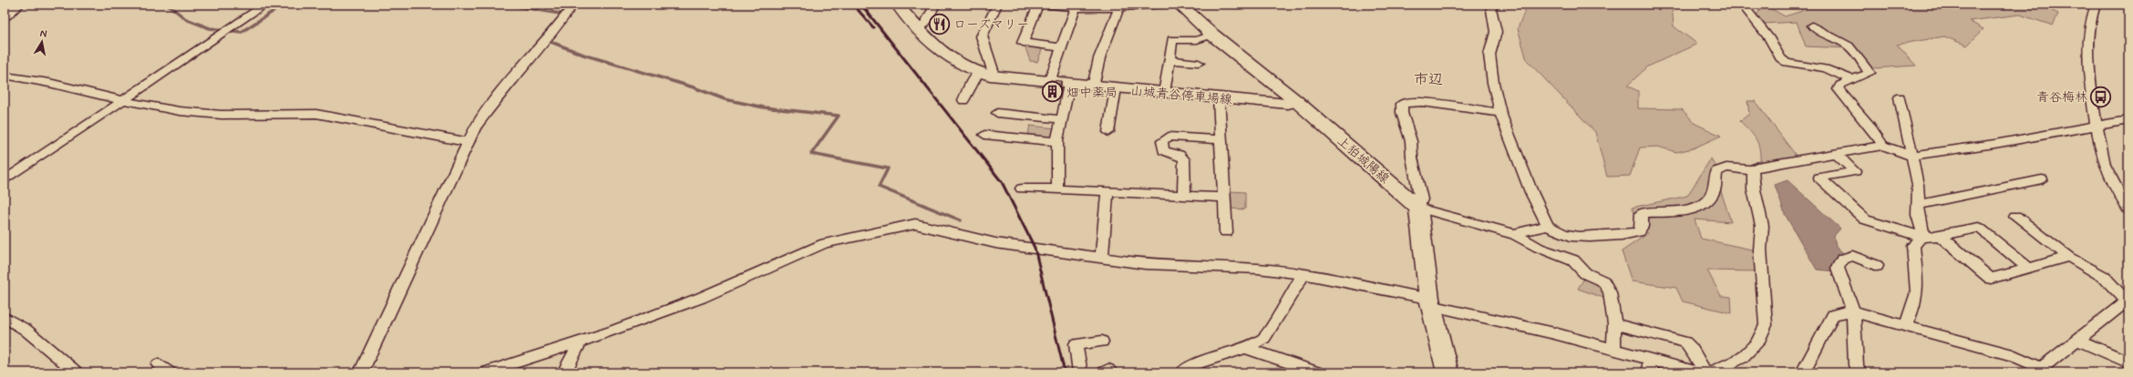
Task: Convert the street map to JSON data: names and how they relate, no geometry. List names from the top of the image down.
{
  "streets": {
    "main road": ["山城青谷停車場線", "上狛城陽線"]
  },
  "crossings": [
    ["山城青谷停車場線", "上狛城陽線"]
  ],
  "districts": ["市辺"],
  "places": {
    "restaurant": ["ローズマリー"],
    "building": ["畑中薬局"],
    "bus stop": ["青谷梅林"]
  },
  "north": "top"
}
